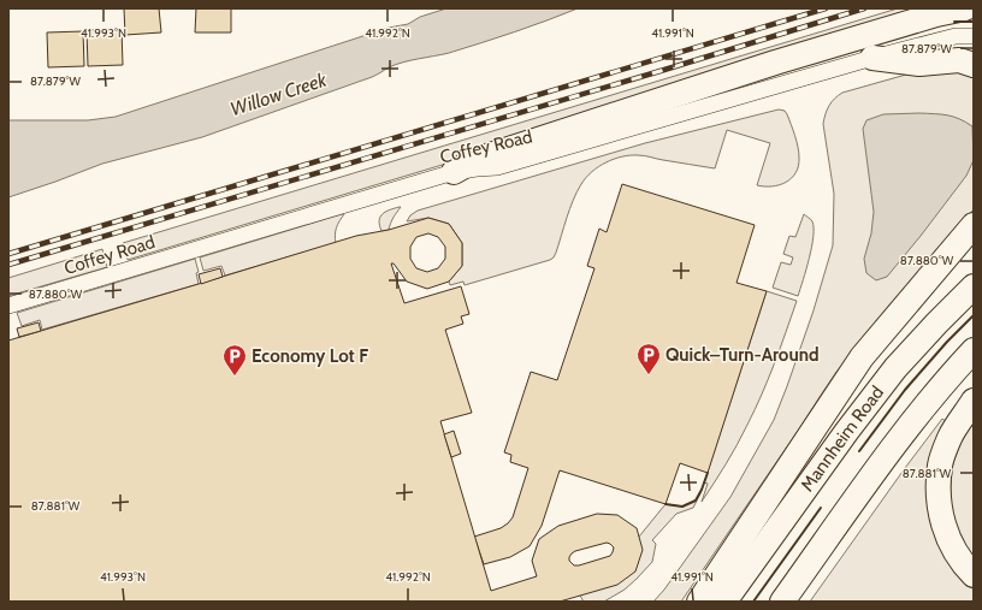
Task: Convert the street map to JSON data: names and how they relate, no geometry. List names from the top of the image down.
{
  "streets": {
    "main road": ["Mannheim Road"],
    "street": ["Coffey Road"]
  },
  "water": ["Willow Creek"],
  "places": {
    "parking": ["Quick–Turn-Around", "Economy Lot F"]
  },
  "coordinates": [
    "41.993°N",
    "41.992°N",
    "41.991°N",
    "87.879°W",
    "87.880°W",
    "87.881°W"
  ]
}
